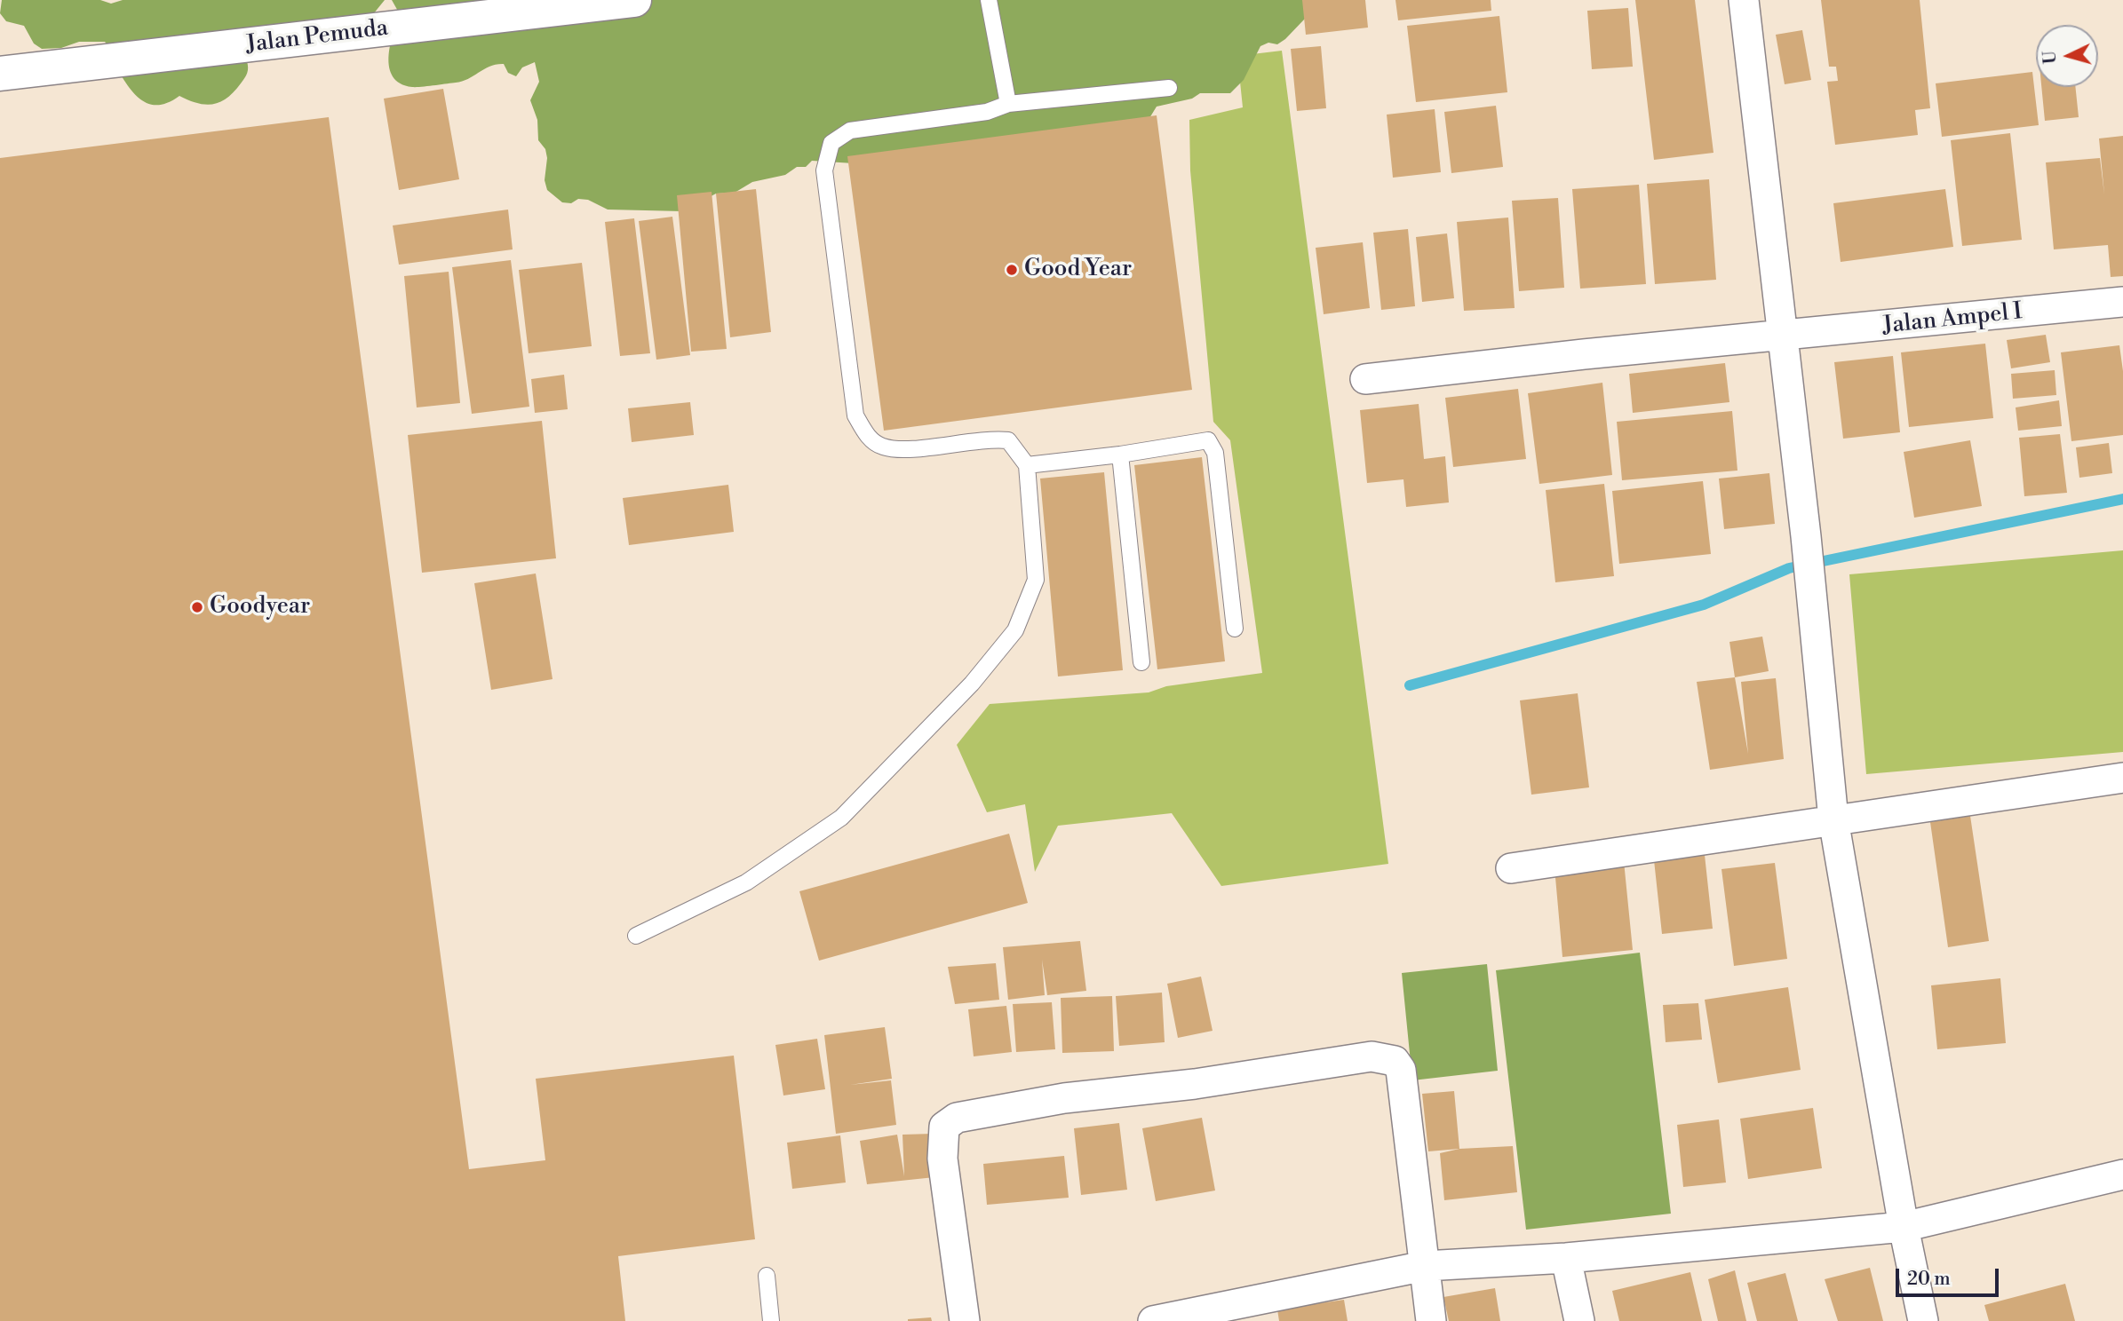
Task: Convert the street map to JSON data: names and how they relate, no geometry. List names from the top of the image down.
{
  "streets": {
    "main road": ["Jalan Pemuda"],
    "street": ["Jalan Ampel I"]
  },
  "places": ["Good Year", "Goodyear"],
  "scale_bar": "20 m",
  "north": "left"
}
